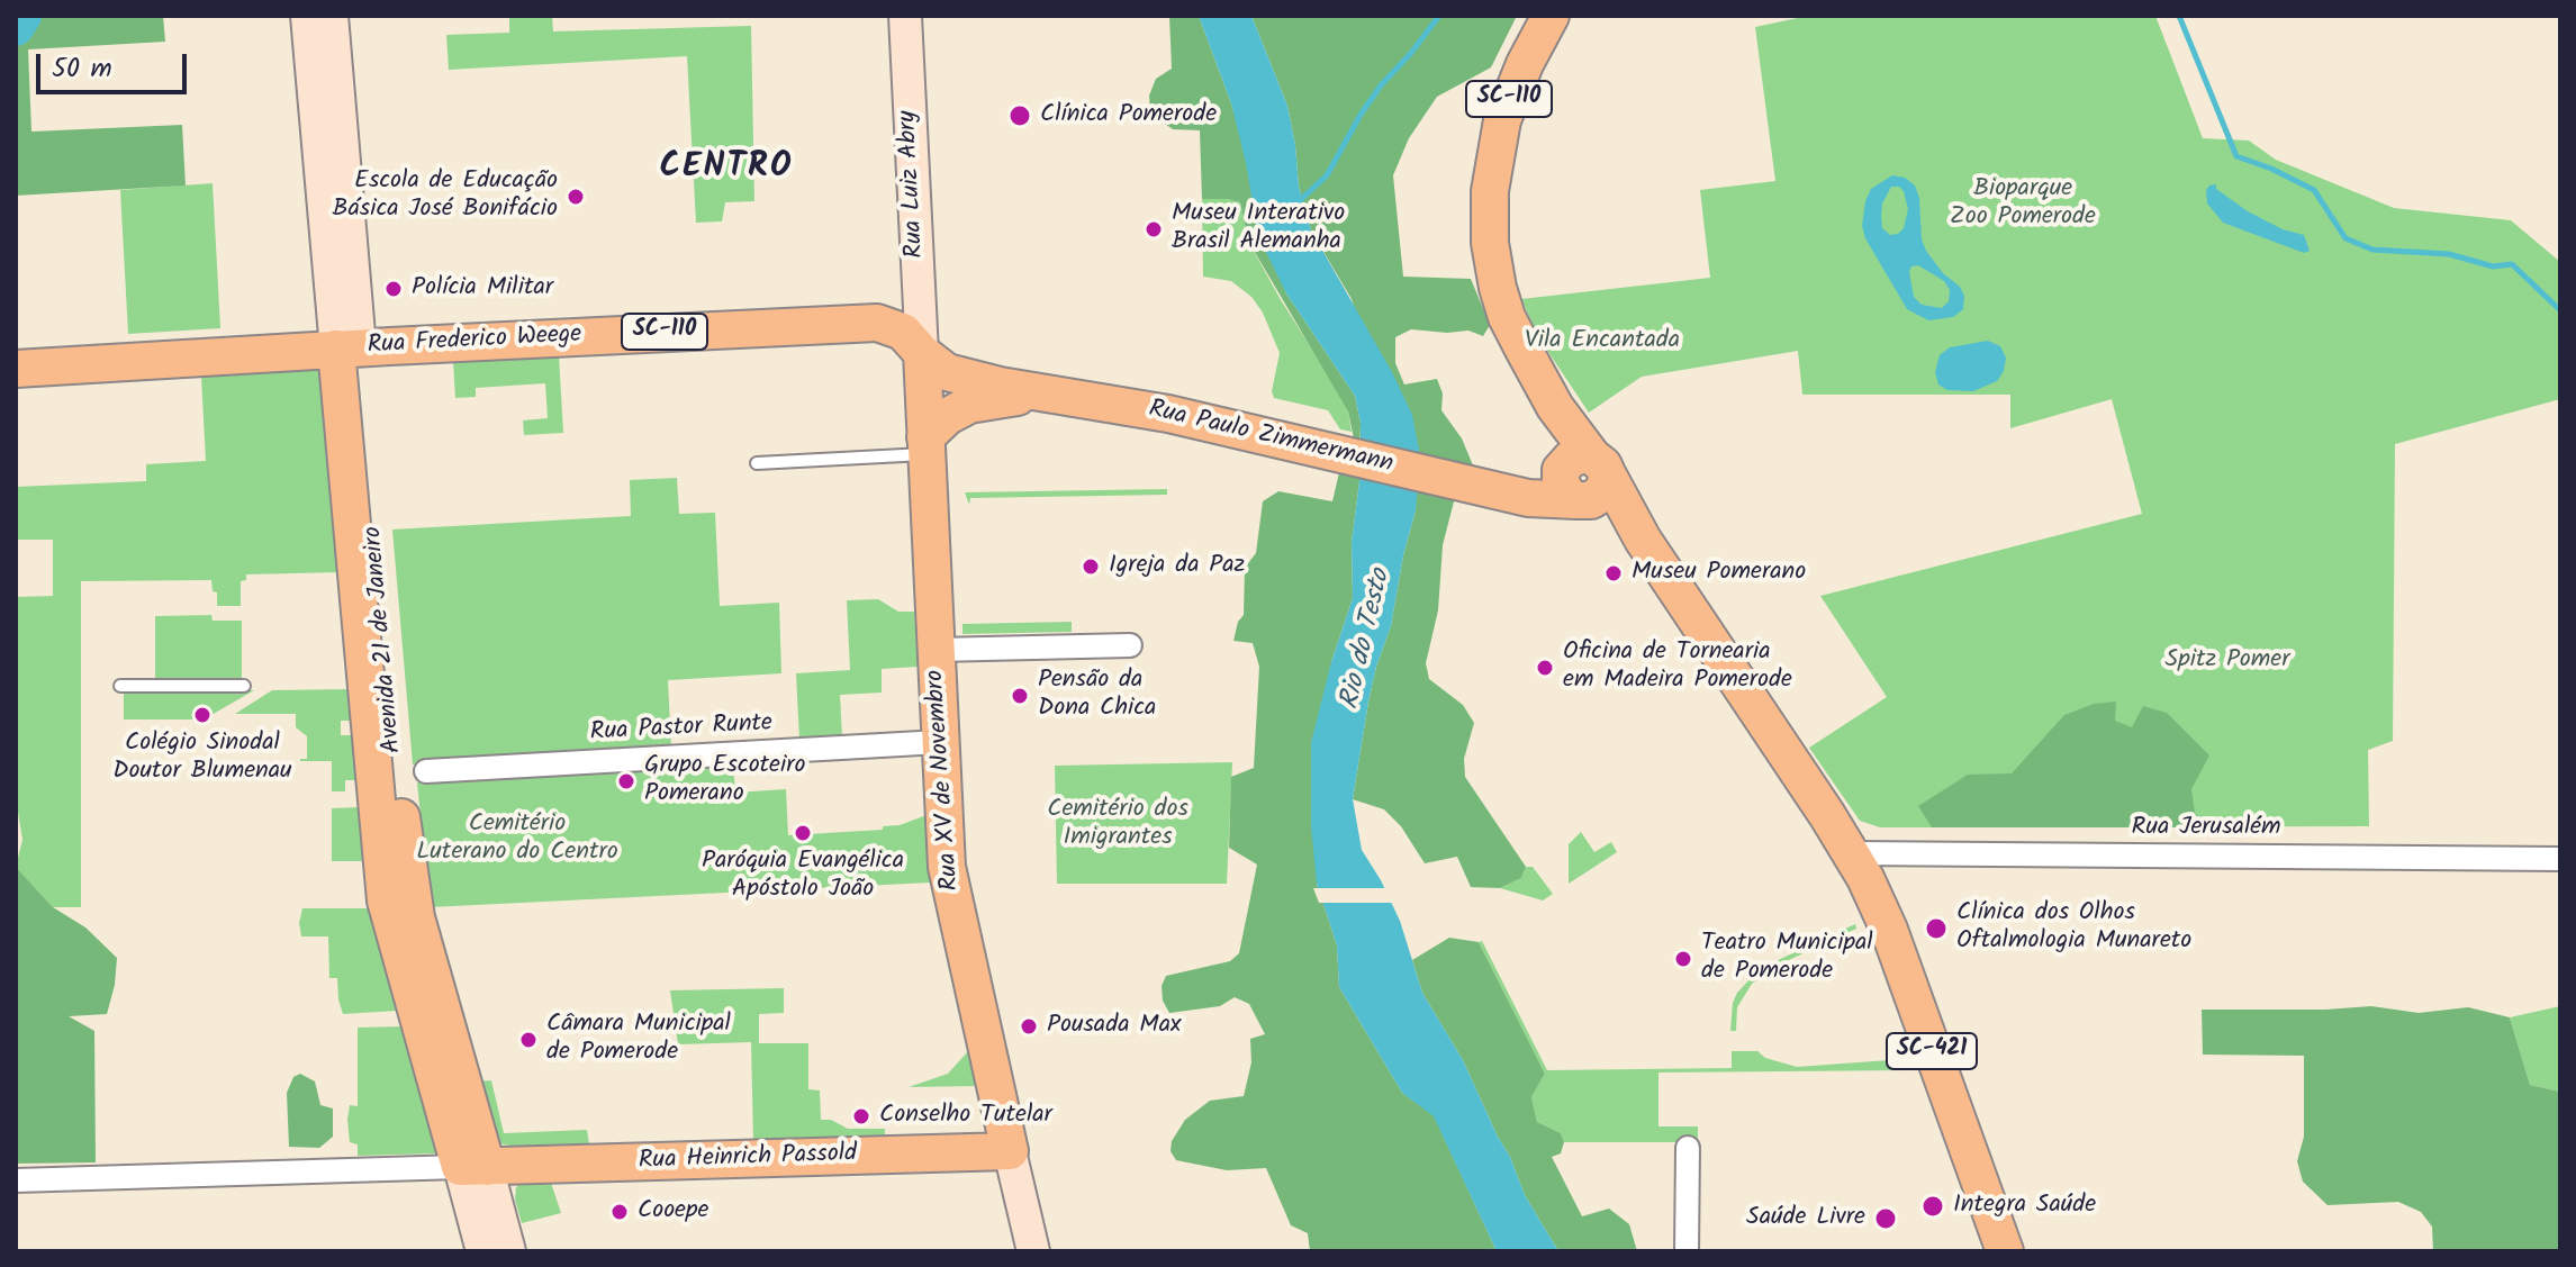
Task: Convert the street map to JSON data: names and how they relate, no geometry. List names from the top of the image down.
{
  "streets": {
    "main road": [
      "SC-110",
      "Rua Luiz Abry",
      "Rua Frederico Weege",
      "Rua Paulo Zimmermann",
      "Avenida 21 de Janeiro",
      "Rua XV de Novembro",
      "SC-421",
      "Rua Heinrich Passold"
    ],
    "street": ["Rua Pastor Runte", "Rua Jerusalém"]
  },
  "crossings": [
    ["SC-110", "Rua Paulo Zimmermann"],
    ["SC-110", "SC-421"],
    ["Rua Luiz Abry", "Rua Frederico Weege"],
    ["Rua Luiz Abry", "Rua Paulo Zimmermann"],
    ["Rua Luiz Abry", "Rua XV de Novembro"],
    ["Rua Frederico Weege", "Rua Paulo Zimmermann"],
    ["Rua Frederico Weege", "Avenida 21 de Janeiro"],
    ["Rua Frederico Weege", "Rua XV de Novembro"],
    ["Rua Paulo Zimmermann", "Rua XV de Novembro"],
    ["Rua Paulo Zimmermann", "SC-421"],
    ["Avenida 21 de Janeiro", "Rua Heinrich Passold"],
    ["Rua Pastor Runte", "Rua XV de Novembro"],
    ["Rua XV de Novembro", "Rua Heinrich Passold"],
    ["Rua Jerusalém", "SC-421"]
  ],
  "districts": ["CENTRO"],
  "water": ["Rio do Testo"],
  "parks": [
    "Bioparque Zoo Pomerode",
    "Vila Encantada",
    "Spitz Pomer",
    "Cemitério dos Imigrantes",
    "Cemitério Luterano do Centro"
  ],
  "places": [
    "Clínica Pomerode",
    "Escola de Educação Básica José Bonifácio",
    "Museu Interativo Brasil Alemanha",
    "Polícia Militar",
    "Igreja da Paz",
    "Museu Pomerano",
    "Oficina de Tornearia em Madeira Pomerode",
    "Pensão da Dona Chica",
    "Colégio Sinodal Doutor Blumenau",
    "Grupo Escoteiro Pomerano",
    "Paróquia Evangélica Apóstolo João",
    "Clínica dos Olhos Oftalmologia Munareto",
    "Teatro Municipal de Pomerode",
    "Pousada Max",
    "Câmara Municipal de Pomerode",
    "Conselho Tutelar",
    "Integra Saúde",
    "Cooepe",
    "Saúde Livre"
  ],
  "scale_bar": "50 m"
}
